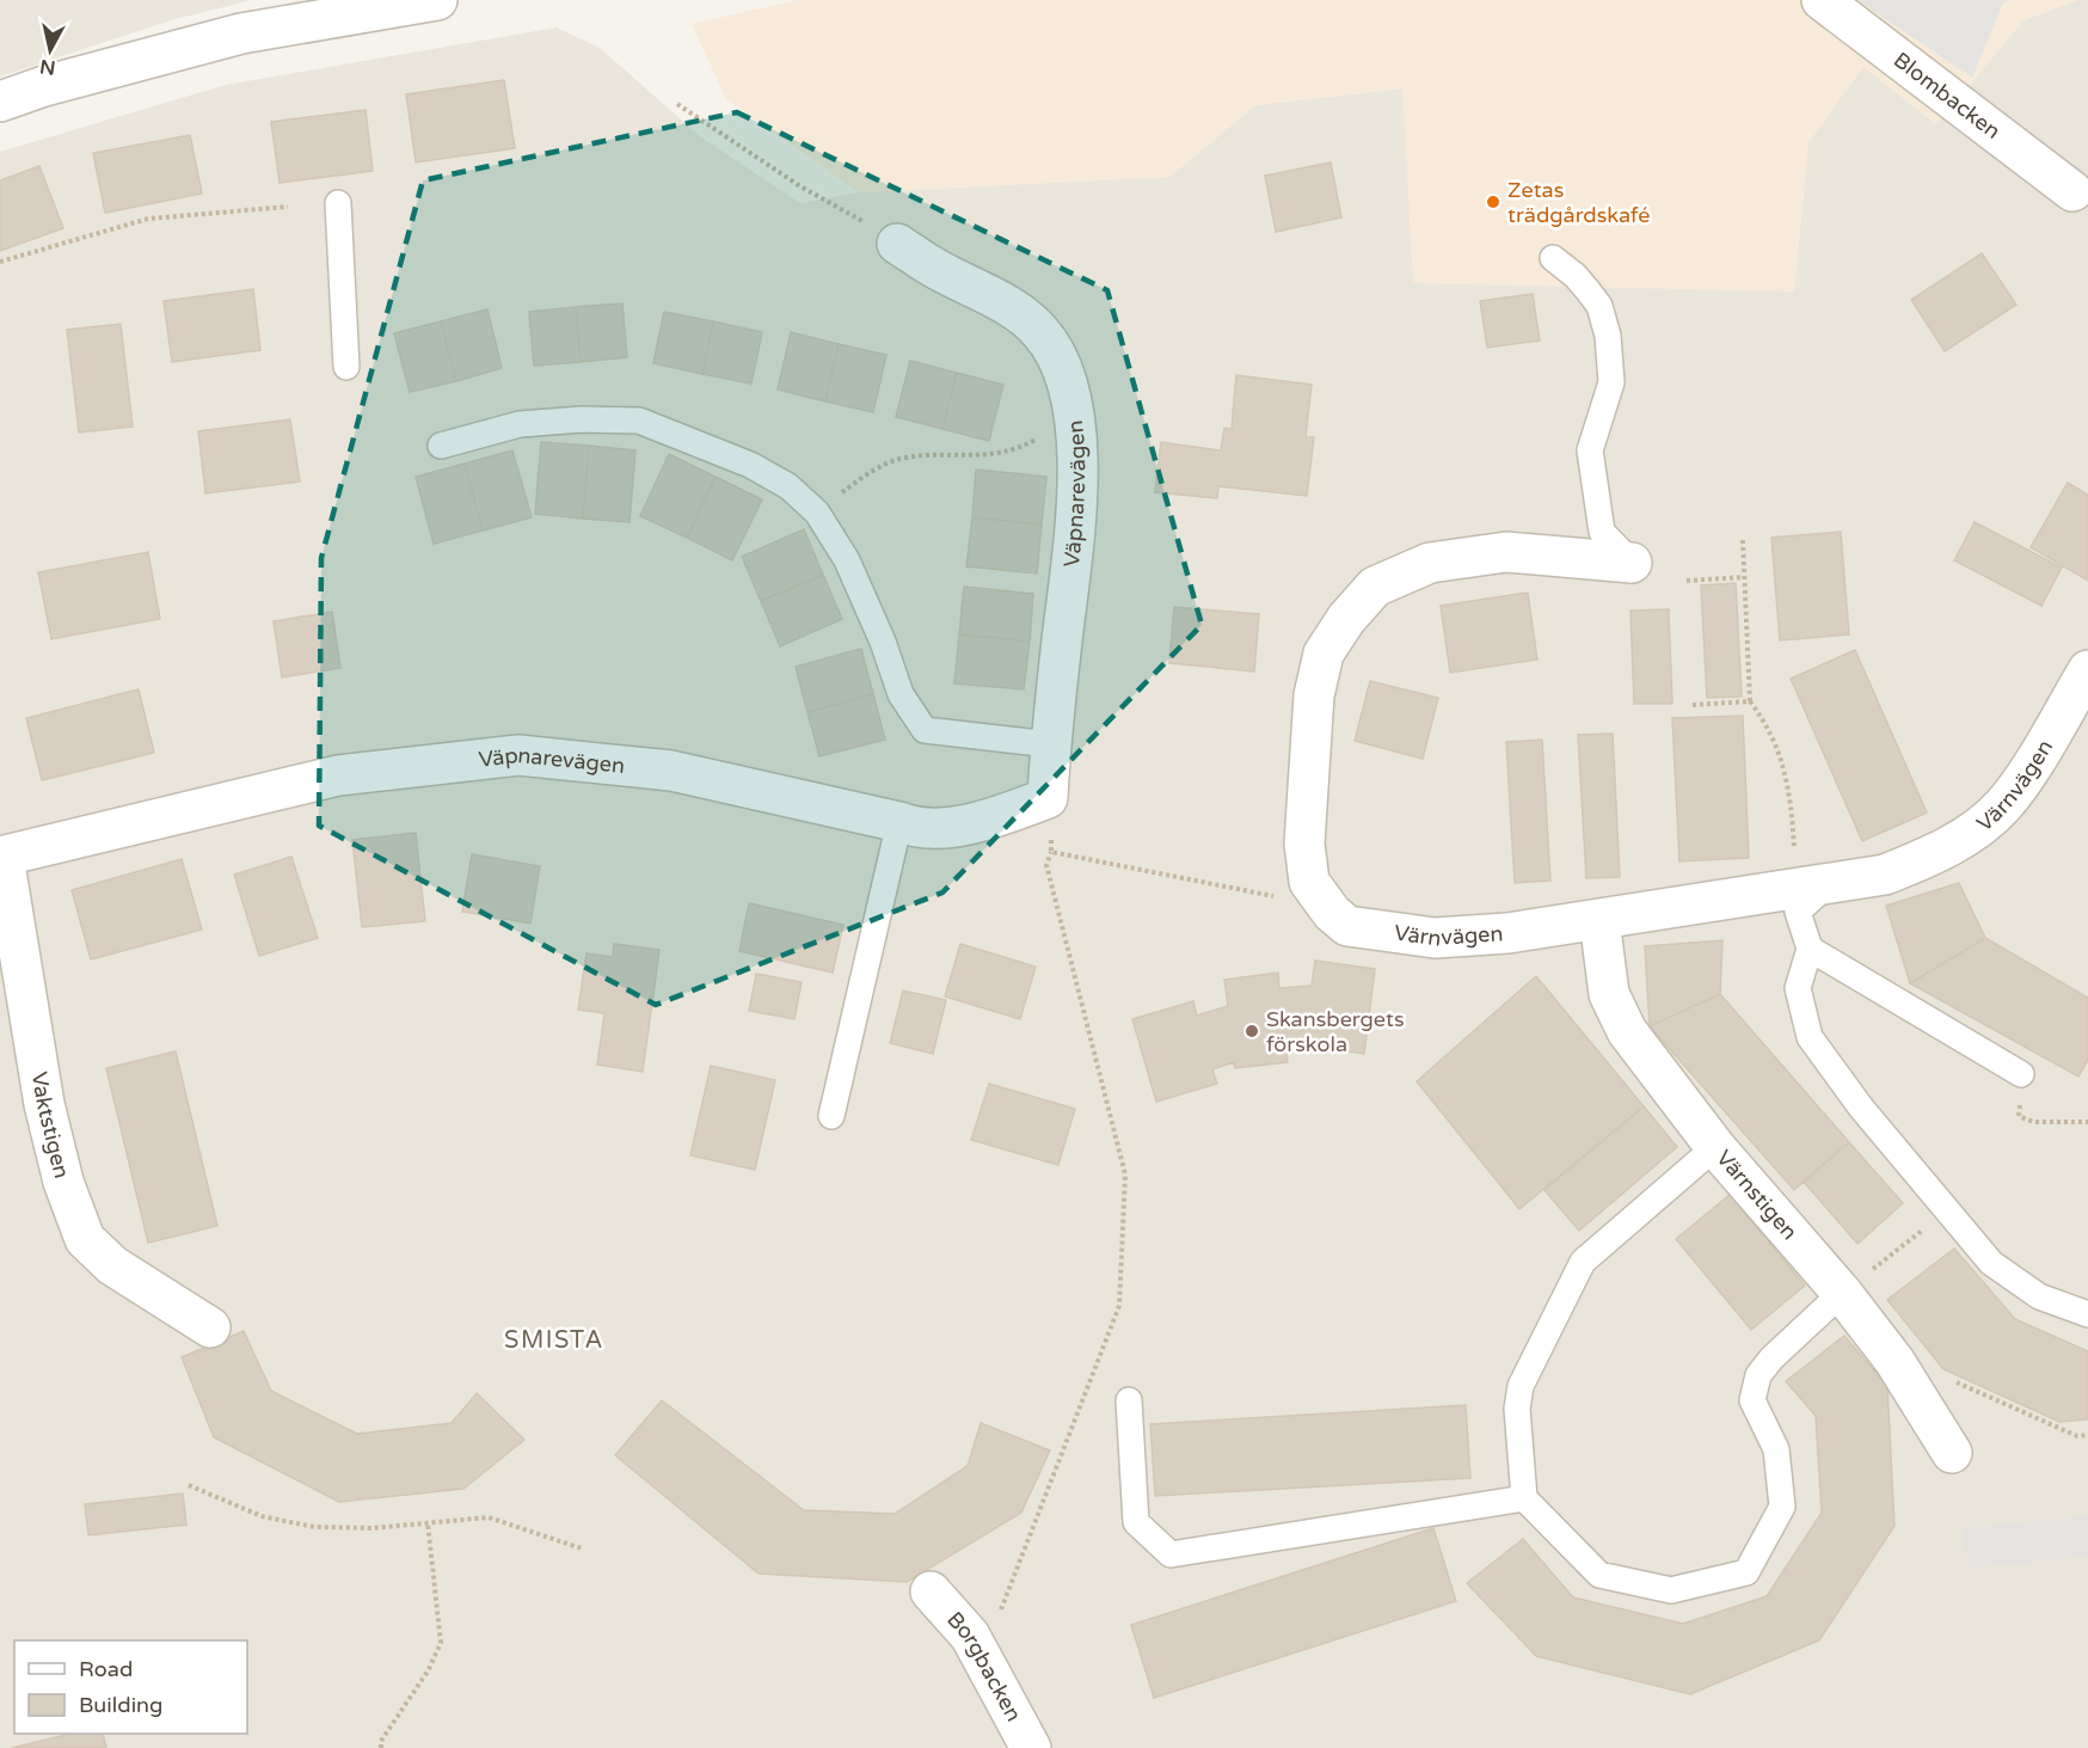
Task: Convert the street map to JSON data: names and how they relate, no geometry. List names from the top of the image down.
{
  "streets": {
    "street": [
      "Blombacken",
      "Väpnarevägen",
      "Värnvägen",
      "Vaktstigen",
      "Värnstigen",
      "Borgbacken"
    ]
  },
  "crossings": [
    ["Väpnarevägen", "Vaktstigen"],
    ["Värnvägen", "Värnstigen"]
  ],
  "districts": ["SMISTA"],
  "places": ["Zetas trädgårdskafé", "Skansbergets förskola"],
  "legend": ["Road", "Building"],
  "north": "bottom"
}
